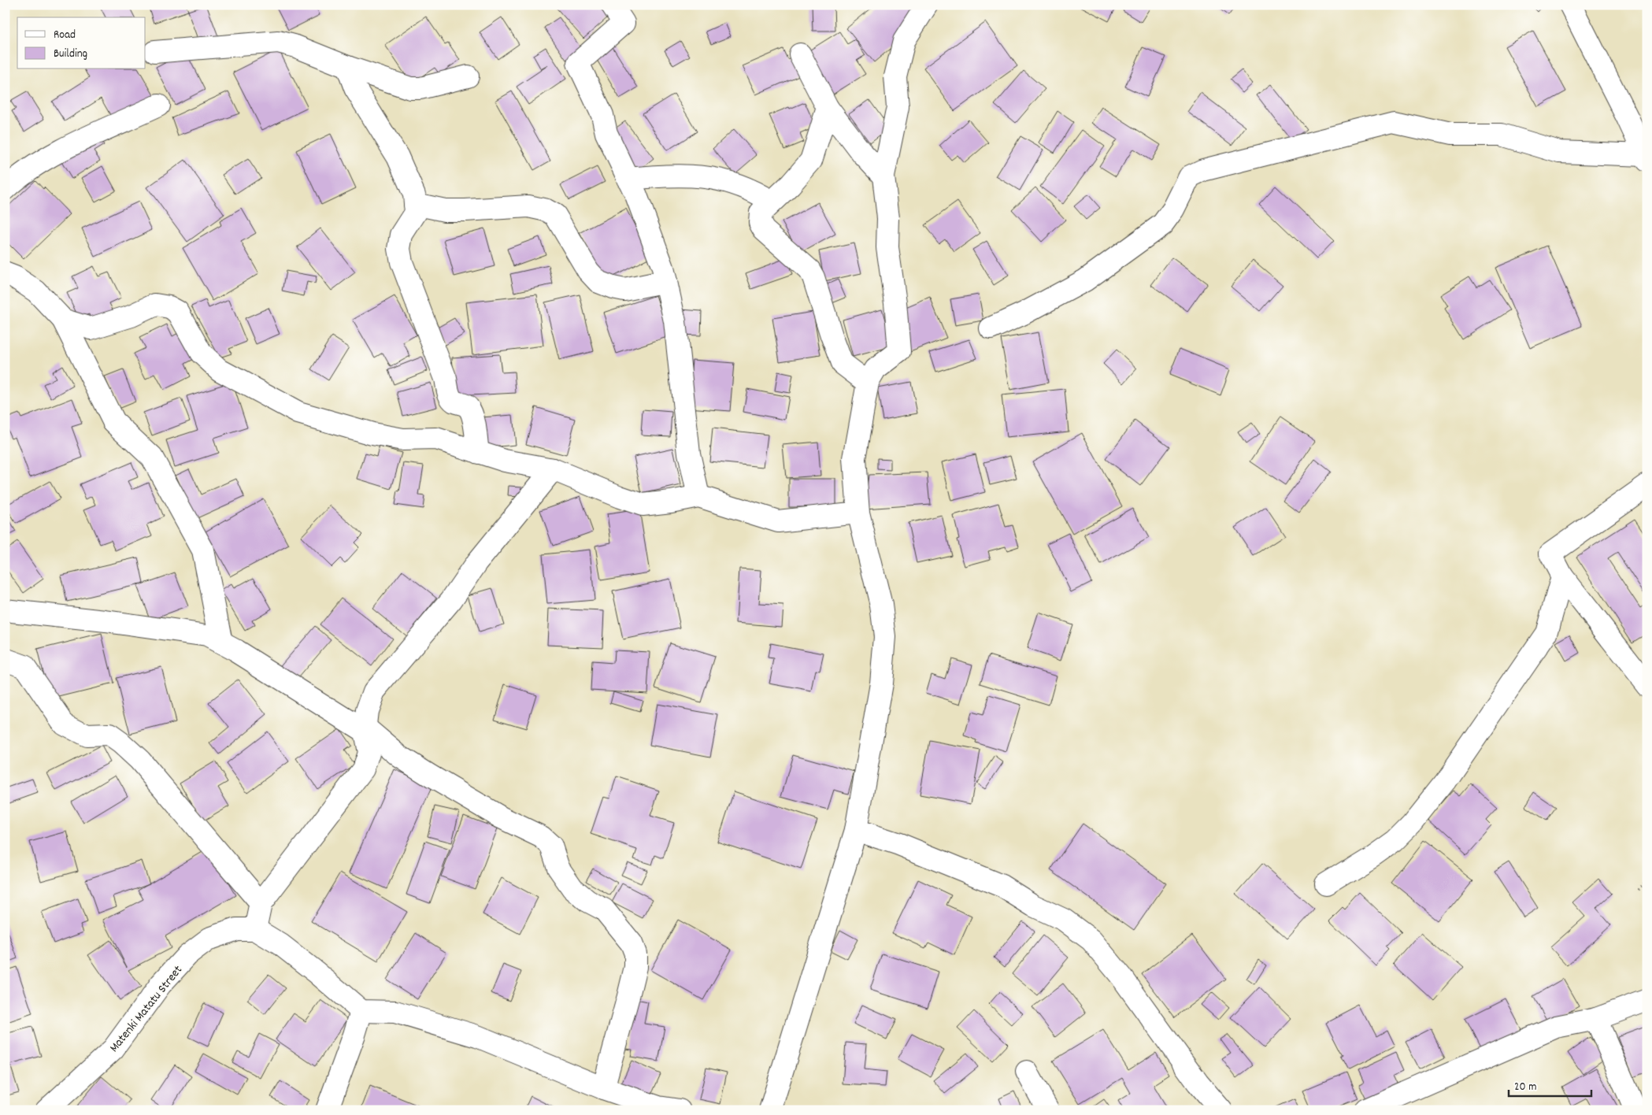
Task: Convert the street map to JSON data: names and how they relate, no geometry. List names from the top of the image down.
{
  "streets": {
    "street": ["Matenki Matatu Street"]
  },
  "legend": ["Road", "Building"],
  "scale_bar": "20 m"
}
